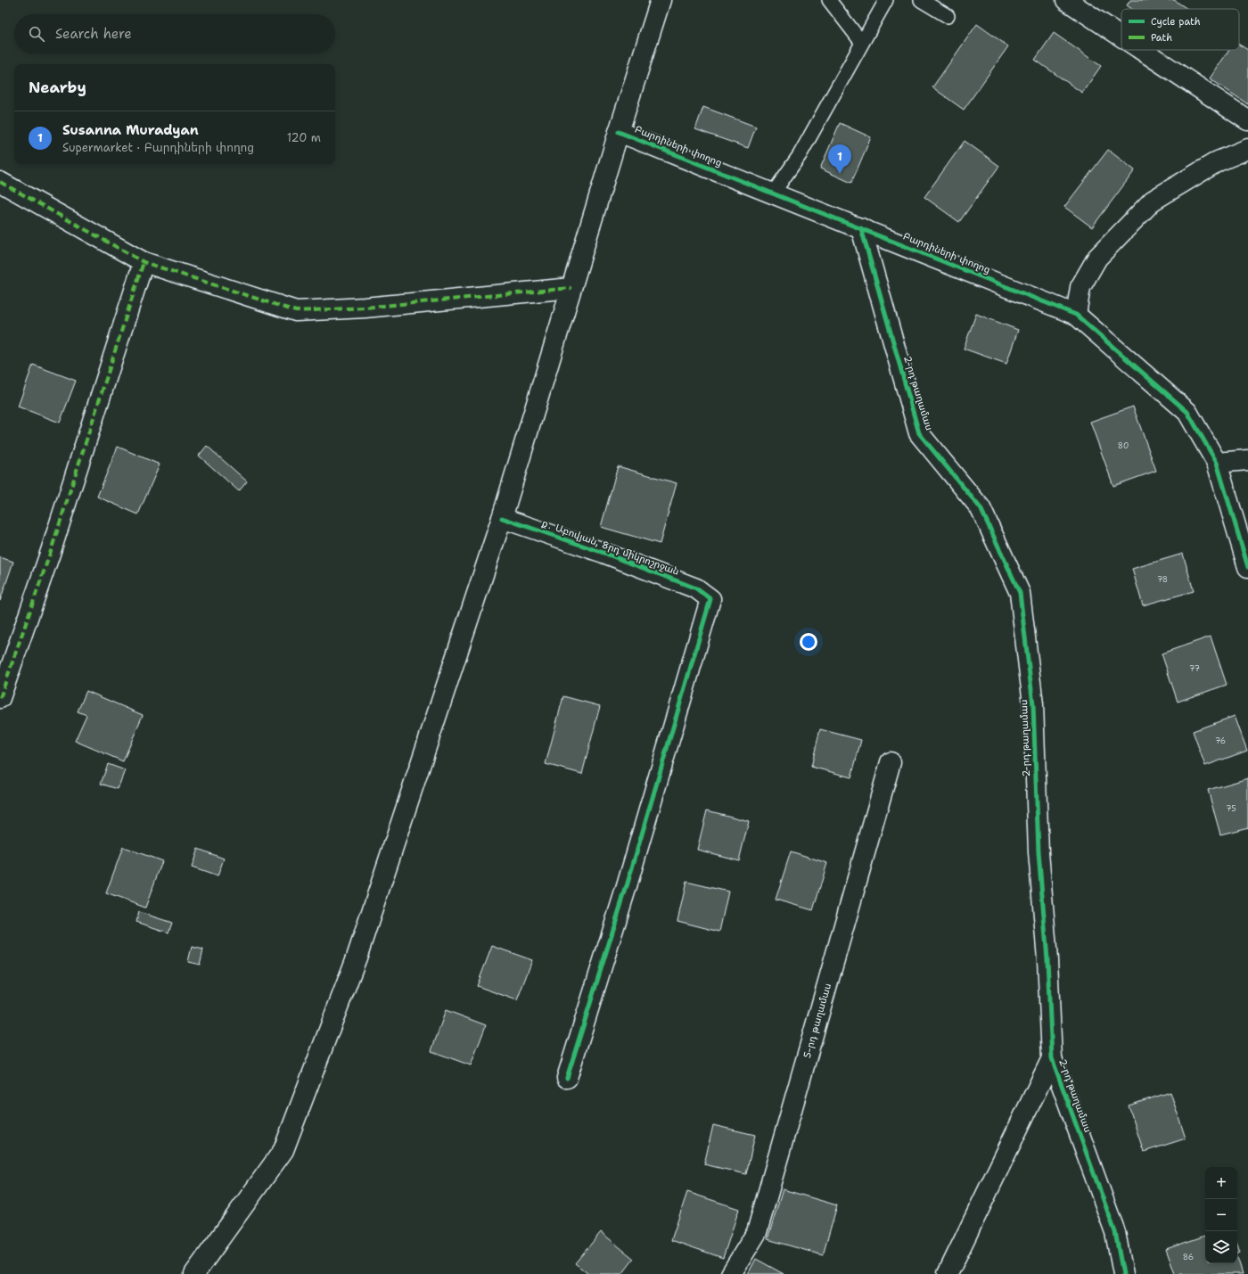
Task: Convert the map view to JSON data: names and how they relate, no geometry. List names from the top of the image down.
{
  "streets": {
    "street": [
      "Բարդիների փողոց",
      "2-րդ թաղամաս",
      "ք․ Աբովյան, 8րդ միկրոշրջան",
      "5-րդ թաղամաս"
    ]
  },
  "crossings": [
    ["Բարդիների փողոց", "2-րդ թաղամաս"]
  ],
  "house_numbers": [
    "80",
    "78",
    "77",
    "76",
    "75",
    "86"
  ],
  "legend": ["Cycle path", "Path"],
  "page": {
    "search": "Search here",
    "heading": "Nearby",
    "list": [
      {
        "mark": "1",
        "name": "Susanna Muradyan",
        "note": "Supermarket · Բարդիների փողոց",
        "value": "120 m"
      }
    ],
    "pins": "1",
    "map_buttons": ["+", "−"]
  }
}
